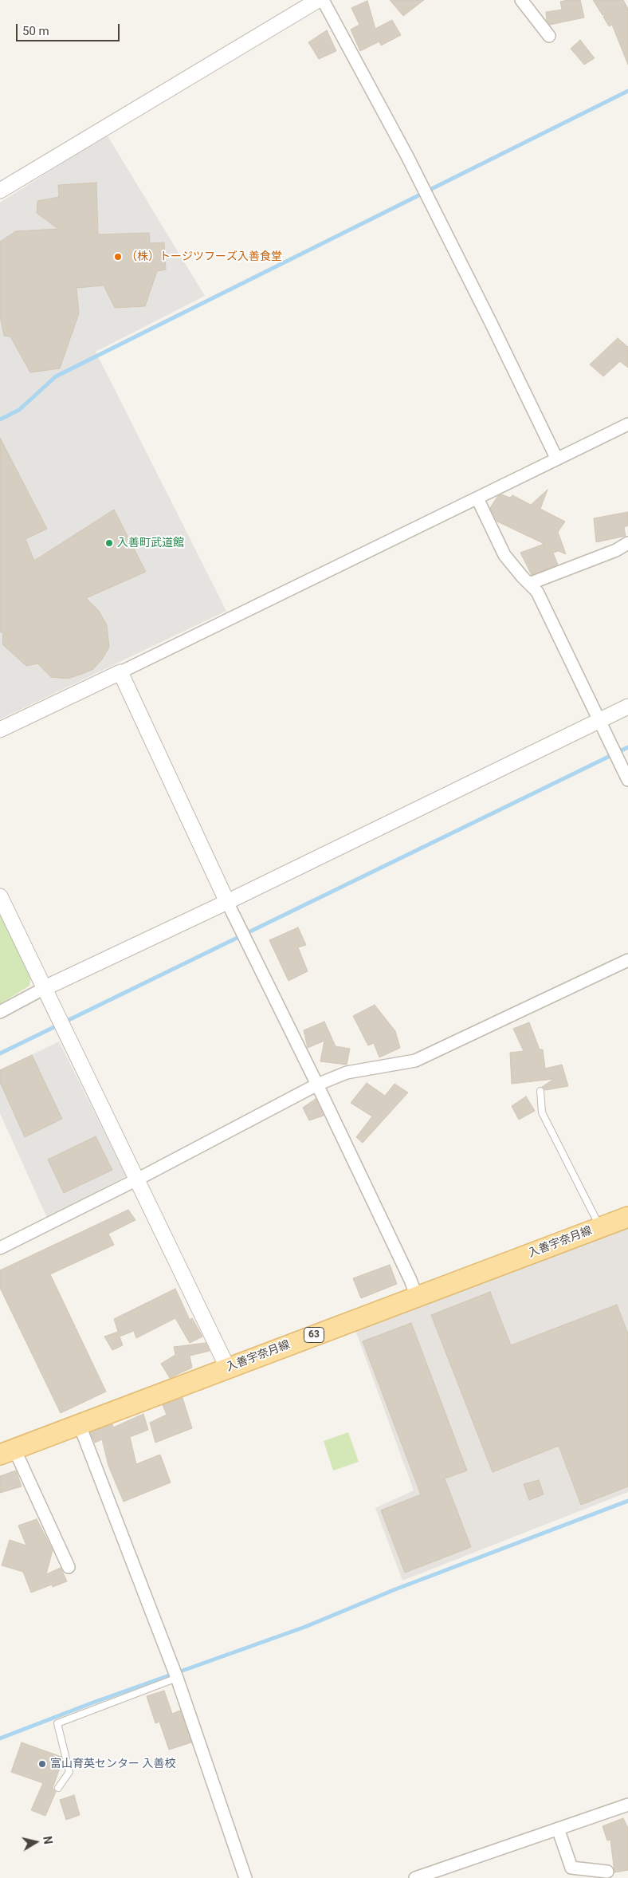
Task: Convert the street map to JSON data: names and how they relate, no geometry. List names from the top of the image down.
{
  "streets": {
    "main road": ["入善宇奈月線", "63"]
  },
  "places": ["（株）トージツフーズ入善食堂", "入善町武道館", "富山育英センター 入善校"],
  "scale_bar": "50 m",
  "north": "right"
}
